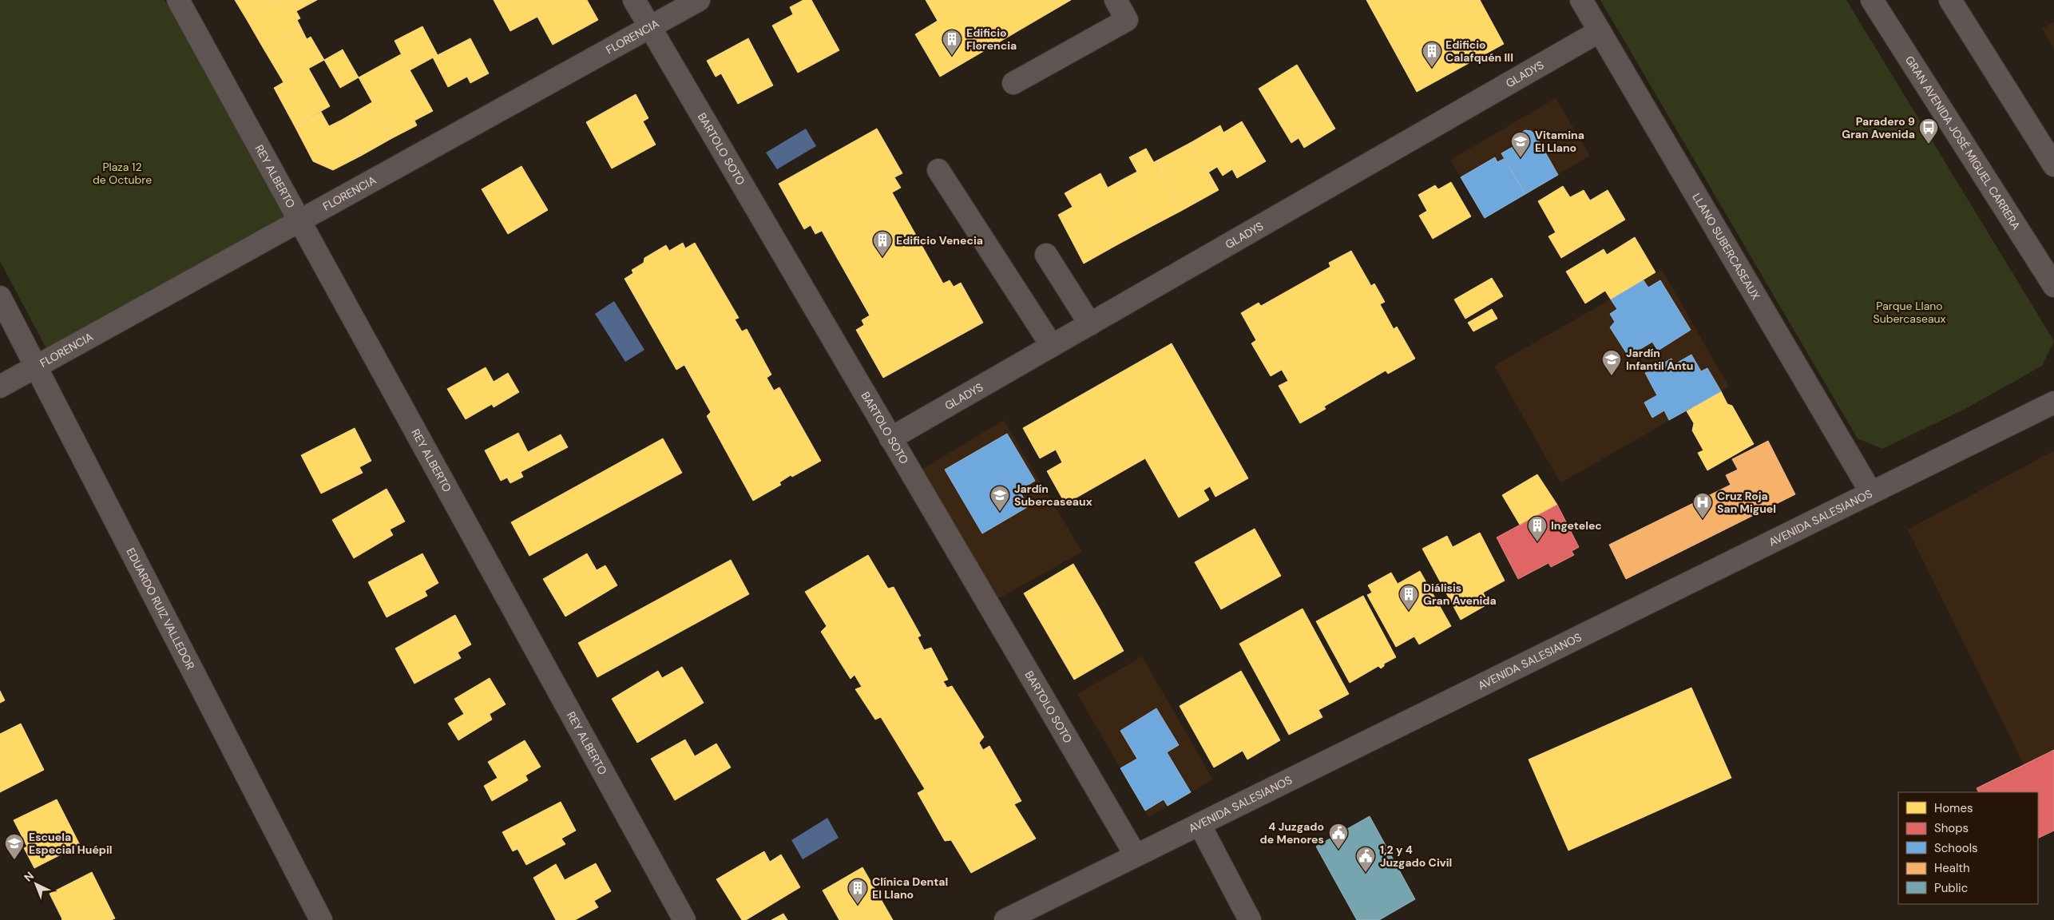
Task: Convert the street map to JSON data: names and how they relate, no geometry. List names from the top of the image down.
{
  "streets": {
    "main road": ["GRAN AVENIDA JOSÉ MIGUEL CARRERA", "AVENIDA SALESIANOS"],
    "street": [
      "FLORENCIA",
      "GLADYS",
      "BARTOLO SOTO",
      "REY ALBERTO",
      "LLANO SUBERCASEAUX",
      "EDUARDO RUIZ VALLEDOR"
    ]
  },
  "crossings": [
    ["FLORENCIA", "BARTOLO SOTO"],
    ["FLORENCIA", "REY ALBERTO"],
    ["FLORENCIA", "EDUARDO RUIZ VALLEDOR"],
    ["GLADYS", "BARTOLO SOTO"],
    ["GLADYS", "LLANO SUBERCASEAUX"],
    ["BARTOLO SOTO", "AVENIDA SALESIANOS"],
    ["LLANO SUBERCASEAUX", "AVENIDA SALESIANOS"]
  ],
  "parks": ["Plaza 12 de Octubre", "Parque Llano Subercaseaux"],
  "places": {
    "building": [
      "Edificio Florencia",
      "Edificio Calafquén III",
      "Edificio Venecia",
      "Ingetelec",
      "Diálisis Gran Avenida",
      "Clínica Dental El Llano"
    ],
    "bus stop": ["Paradero 9 Gran Avenida"],
    "school or university": [
      "Vitamina El Llano",
      "Jardín Infantil Antu",
      "Jardín Subercaseaux",
      "Escuela Especial Huépil"
    ],
    "hospital": ["Cruz Roja San Miguel"],
    "public building": ["4 Juzgado de Menores", "1,2 y 4 Juzgado Civil"]
  },
  "legend": [
    "Homes",
    "Shops",
    "Schools",
    "Health",
    "Public"
  ],
  "north": "top left"
}
